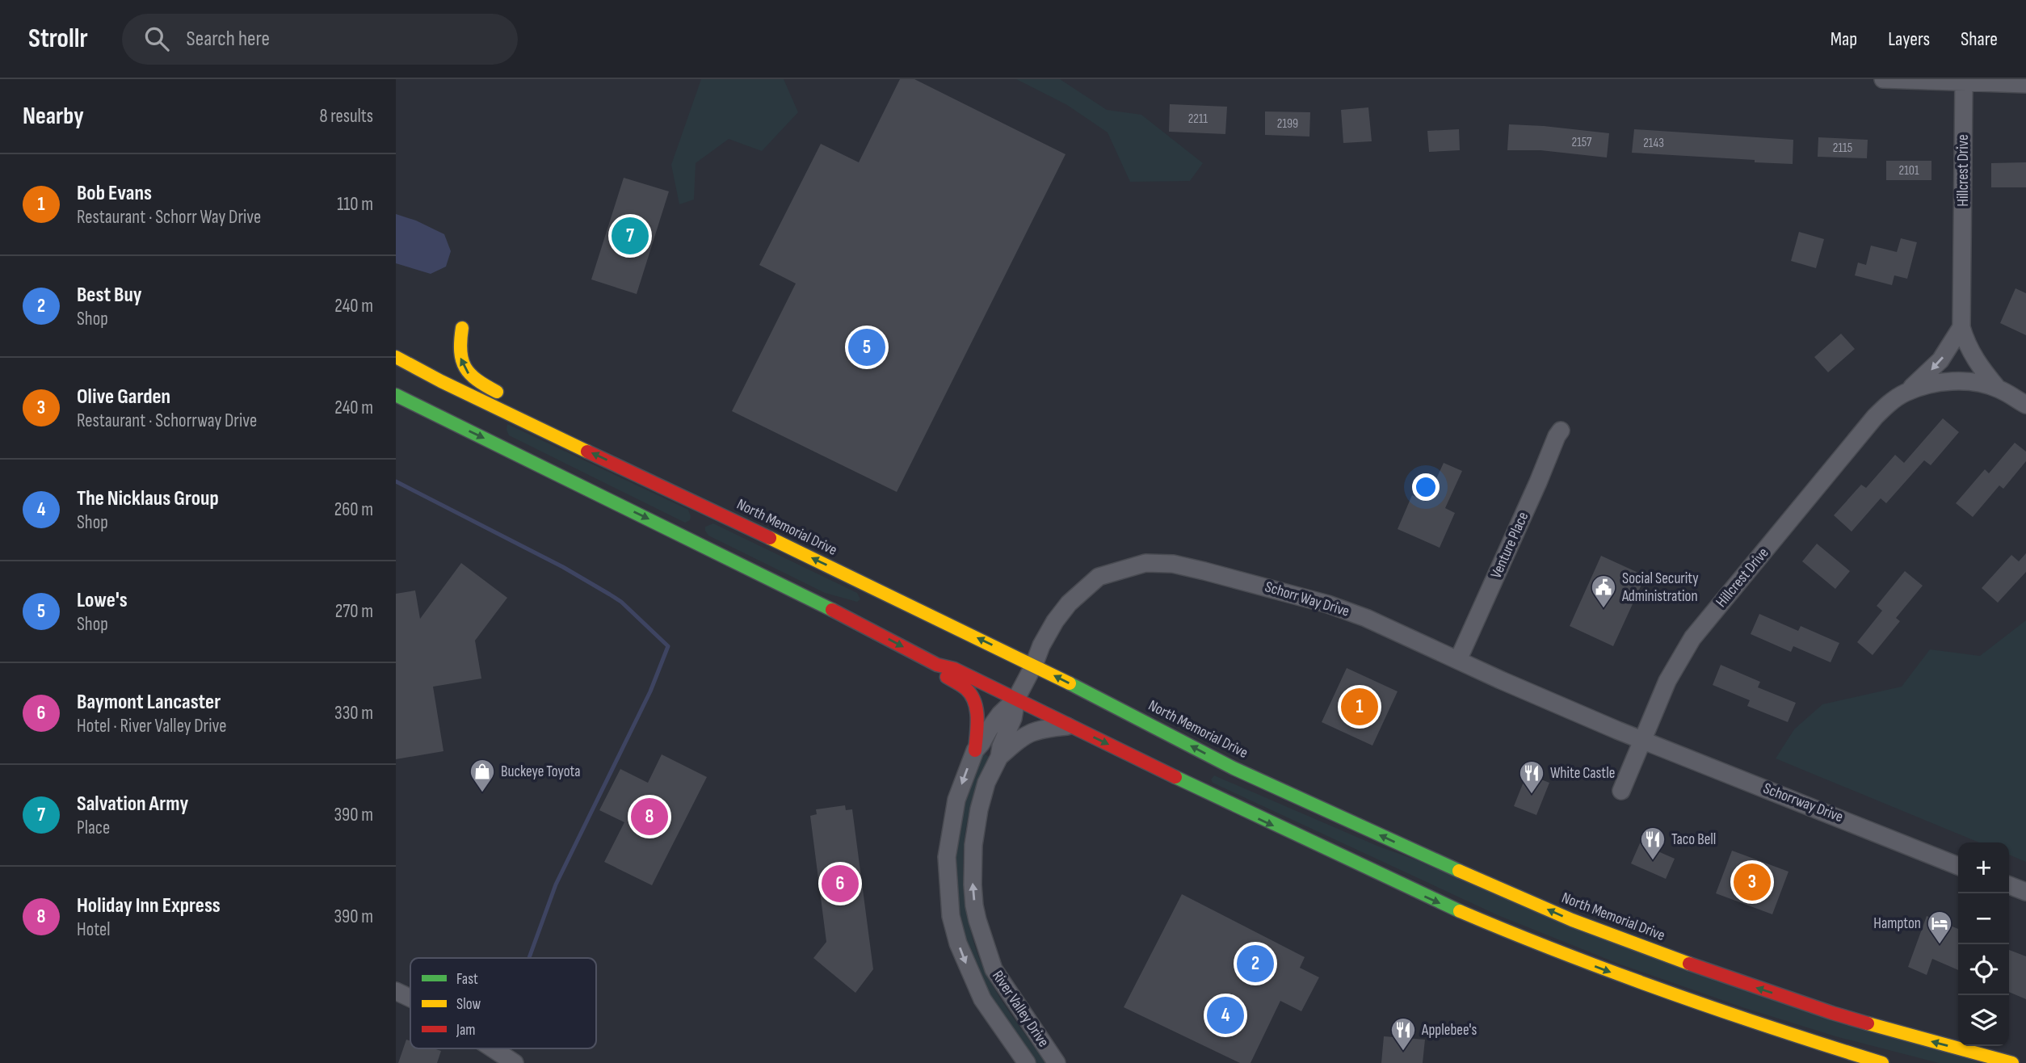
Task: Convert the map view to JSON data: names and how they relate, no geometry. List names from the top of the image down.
{
  "streets": {
    "main road": ["North Memorial Drive"],
    "street": [
      "Hillcrest Drive",
      "Venture Place",
      "Schorr Way Drive",
      "Schorrway Drive",
      "River Valley Drive"
    ]
  },
  "crossings": [
    ["Hillcrest Drive", "Schorr Way Drive"],
    ["Hillcrest Drive", "Schorrway Drive"],
    ["North Memorial Drive", "Schorr Way Drive"],
    ["Venture Place", "Schorr Way Drive"],
    ["Schorr Way Drive", "Schorrway Drive"],
    ["Schorr Way Drive", "River Valley Drive"]
  ],
  "places": {
    "public building": ["Social Security Administration"],
    "shop": ["Buckeye Toyota"],
    "restaurant": ["White Castle", "Taco Bell", "Applebee's"],
    "hotel": ["Hampton"]
  },
  "house_numbers": [
    "2211",
    "2199",
    "2157",
    "2143",
    "2115",
    "2101"
  ],
  "legend": ["Fast", "Slow", "Jam"],
  "page": {
    "header": "Strollr",
    "search": "Search here",
    "nav": ["Map", "Layers", "Share"],
    "heading": ["Nearby", "8 results"],
    "list": [
      {
        "mark": "1",
        "name": "Bob Evans",
        "note": "Restaurant · Schorr Way Drive",
        "value": "110 m"
      },
      {
        "mark": "2",
        "name": "Best Buy",
        "note": "Shop",
        "value": "240 m"
      },
      {
        "mark": "3",
        "name": "Olive Garden",
        "note": "Restaurant · Schorrway Drive",
        "value": "240 m"
      },
      {
        "mark": "4",
        "name": "The Nicklaus Group",
        "note": "Shop",
        "value": "260 m"
      },
      {
        "mark": "5",
        "name": "Lowe's",
        "note": "Shop",
        "value": "270 m"
      },
      {
        "mark": "6",
        "name": "Baymont Lancaster",
        "note": "Hotel · River Valley Drive",
        "value": "330 m"
      },
      {
        "mark": "7",
        "name": "Salvation Army",
        "note": "Place",
        "value": "390 m"
      },
      {
        "mark": "8",
        "name": "Holiday Inn Express",
        "note": "Hotel",
        "value": "390 m"
      }
    ],
    "pins": [
      "7",
      "5",
      "1",
      "8",
      "3",
      "6",
      "2",
      "4"
    ],
    "map_buttons": ["+", "−"]
  }
}
